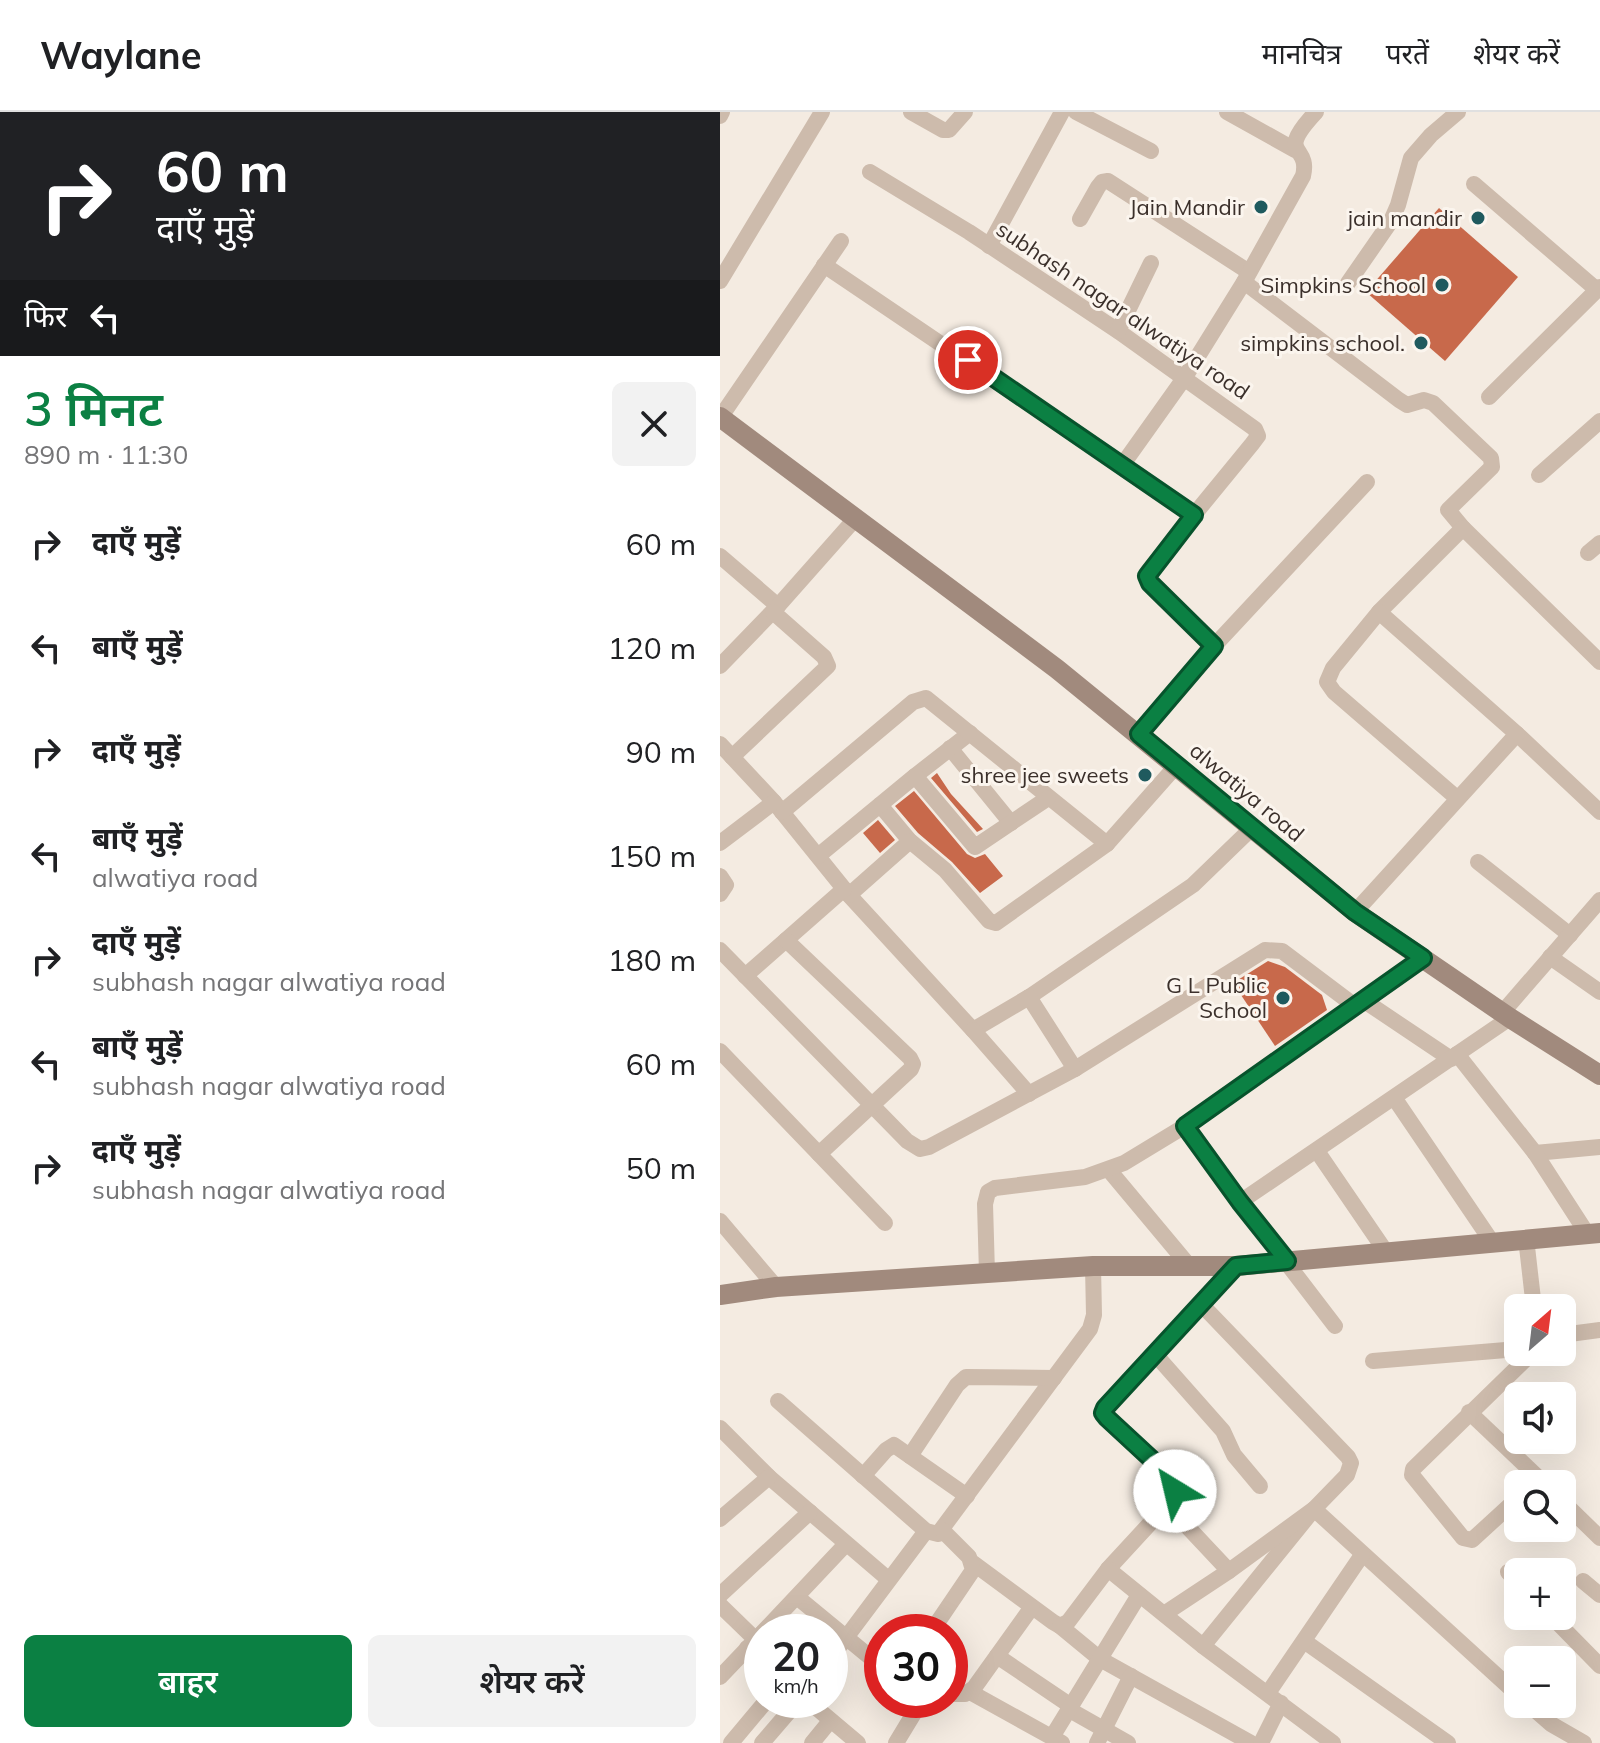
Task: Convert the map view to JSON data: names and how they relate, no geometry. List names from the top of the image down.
{
  "streets": {
    "street": ["subhash nagar alwatiya road", "alwatiya road"]
  },
  "places": [
    "Jain Mandir",
    "jain mandir",
    "Simpkins School",
    "simpkins school.",
    "shree jee sweets",
    "G L Public School"
  ],
  "north": "top right",
  "page": {
    "header": "Waylane",
    "nav": ["मानचित्र", "परतें", "शेयर करें"],
    "turn": ["60 m", "दाएँ मुड़ें"],
    "then": "फिर",
    "heading": ["3 मिनट", "890 m · 11:30"],
    "list": [
      {
        "name": "दाएँ मुड़ें",
        "value": "60 m"
      },
      {
        "name": "बाएँ मुड़ें",
        "value": "120 m"
      },
      {
        "name": "दाएँ मुड़ें",
        "value": "90 m"
      },
      {
        "name": "बाएँ मुड़ें",
        "note": "alwatiya road",
        "value": "150 m"
      },
      {
        "name": "दाएँ मुड़ें",
        "note": "subhash nagar alwatiya road",
        "value": "180 m"
      },
      {
        "name": "बाएँ मुड़ें",
        "note": "subhash nagar alwatiya road",
        "value": "60 m"
      },
      {
        "name": "दाएँ मुड़ें",
        "note": "subhash nagar alwatiya road",
        "value": "50 m"
      }
    ],
    "map_buttons": ["+", "−"],
    "speed": "20 km/h",
    "limit": "30",
    "buttons": ["बाहर", "शेयर करें"]
  }
}
